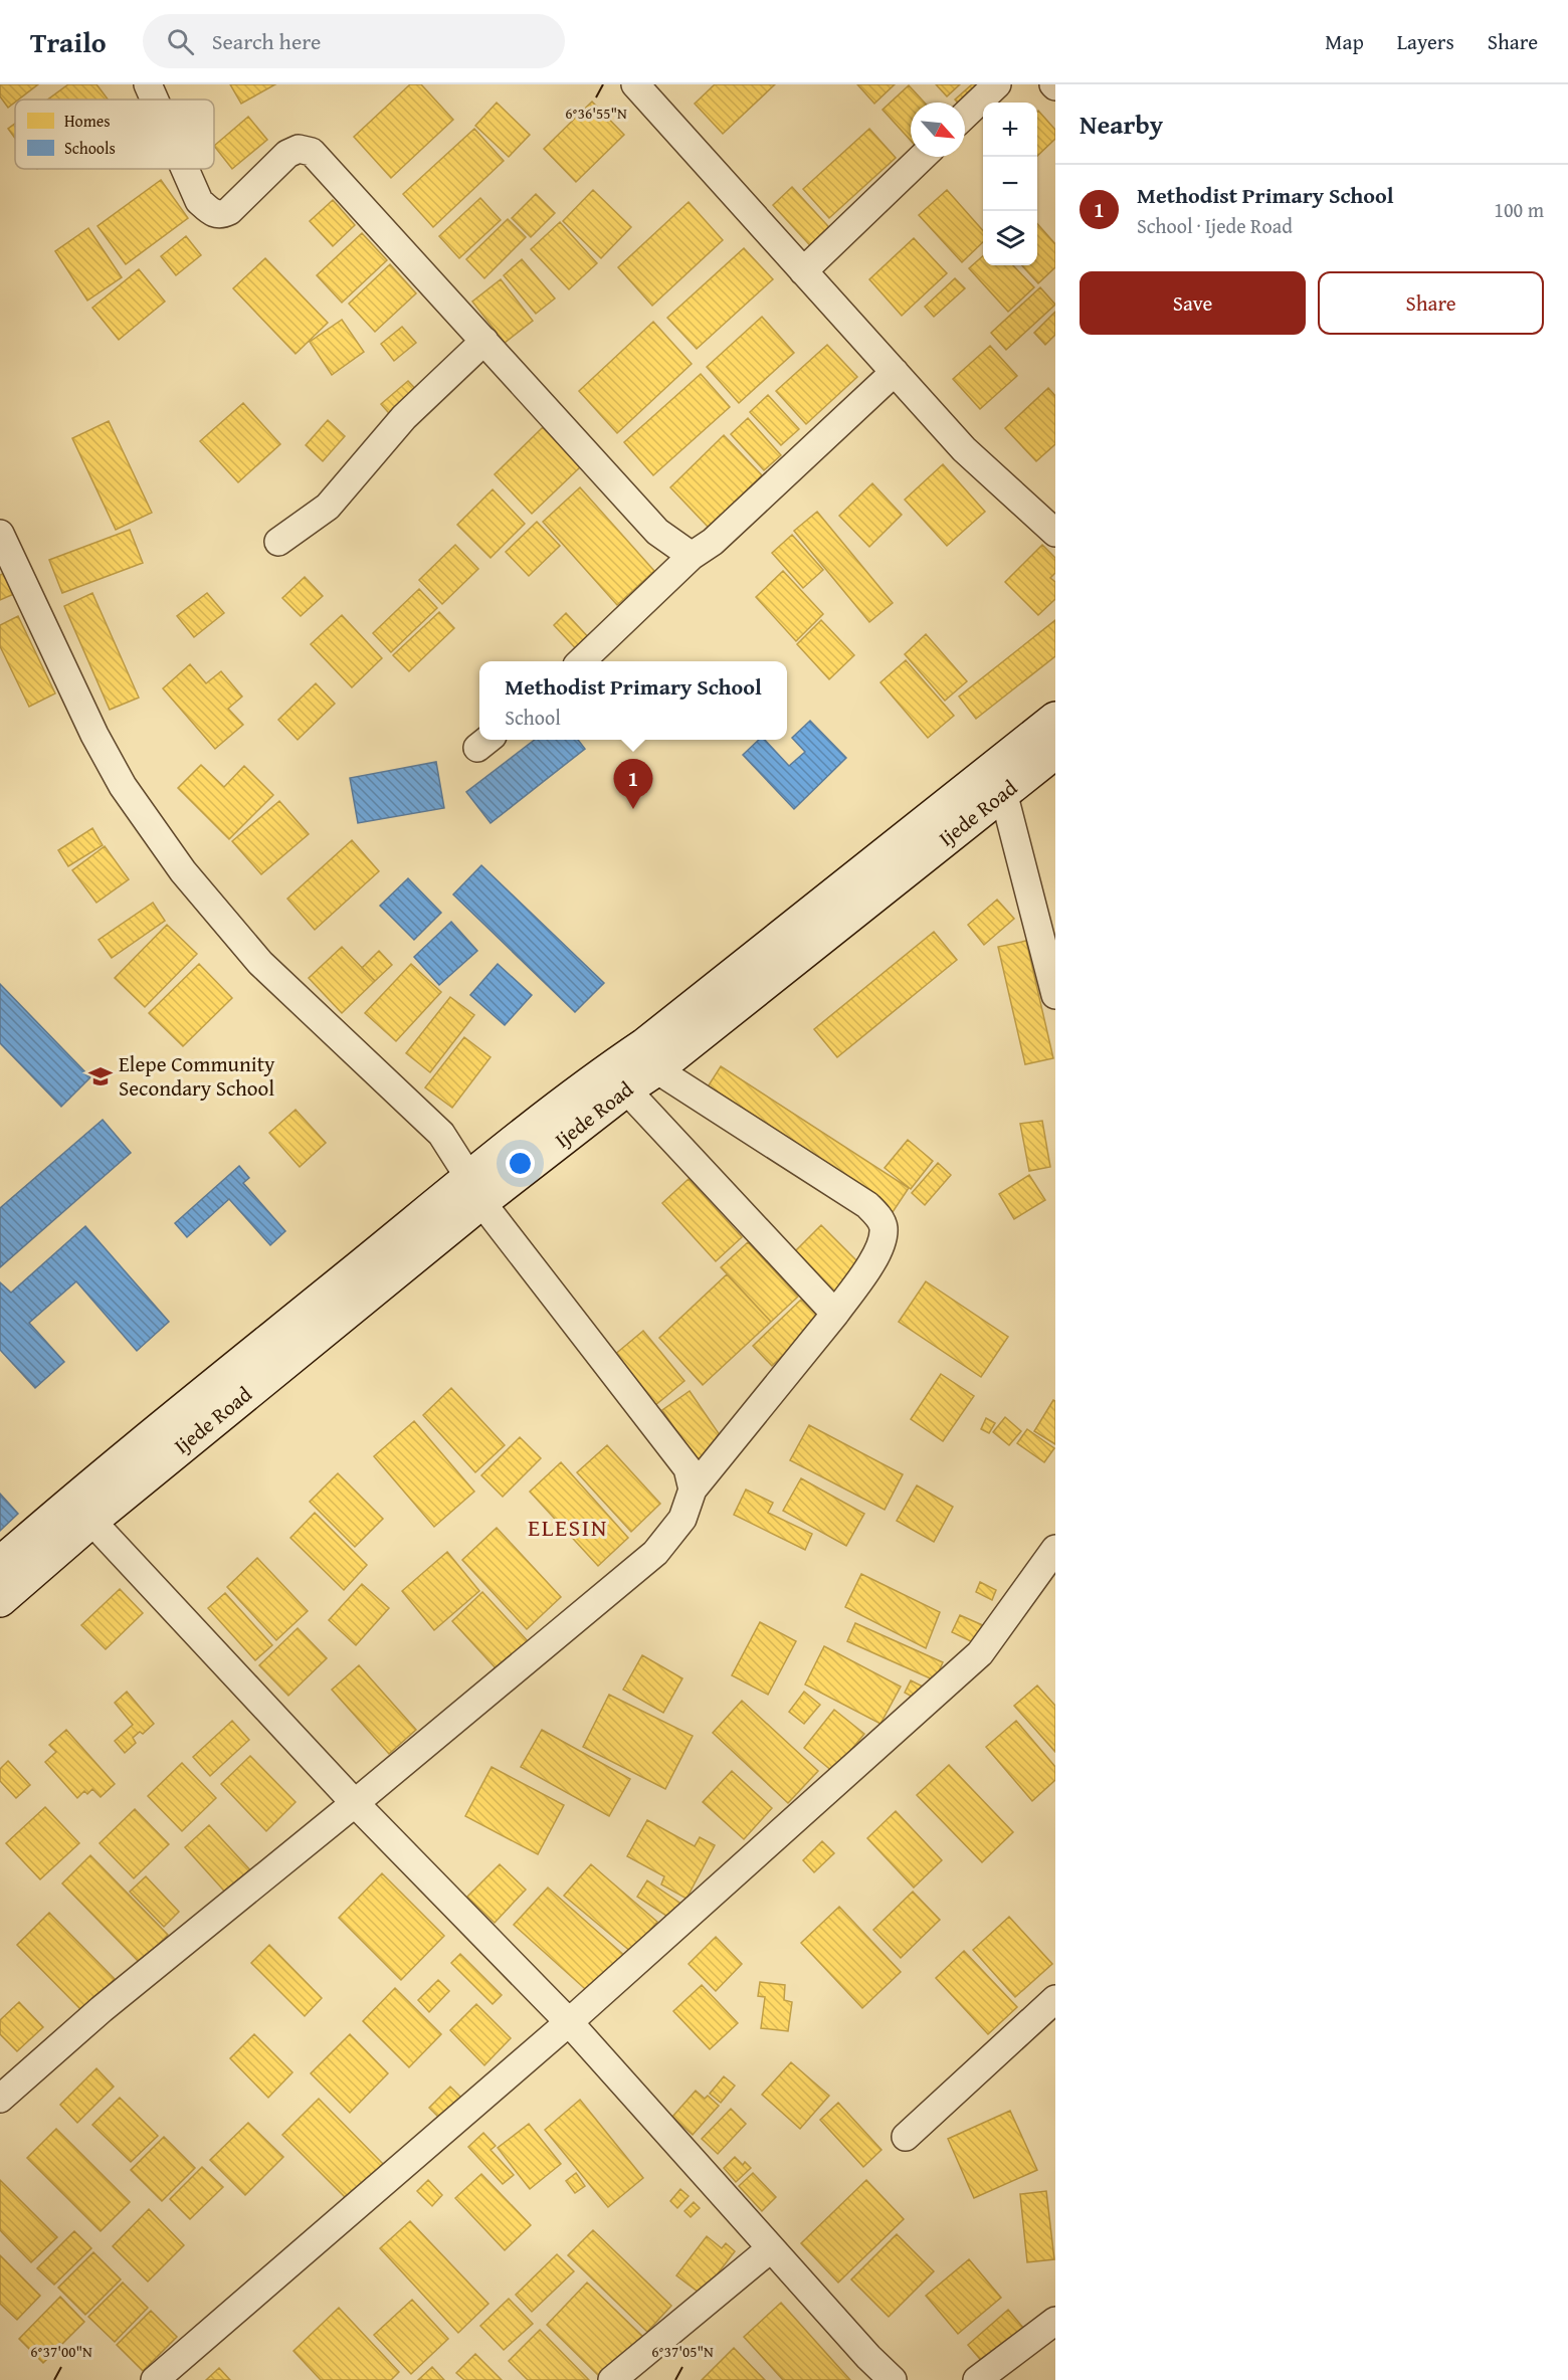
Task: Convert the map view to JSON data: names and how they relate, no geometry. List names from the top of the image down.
{
  "streets": {
    "main road": ["Ijede Road"]
  },
  "districts": ["ELESIN"],
  "places": {
    "school or university": ["Elepe Community Secondary School"]
  },
  "legend": ["Homes", "Schools"],
  "north": "bottom right",
  "page": {
    "header": "Trailo",
    "search": "Search here",
    "nav": ["Map", "Layers", "Share"],
    "heading": "Nearby",
    "map_buttons": ["+", "−"],
    "list": [
      {
        "mark": "1",
        "name": "Methodist Primary School",
        "note": "School · Ijede Road",
        "value": "100 m"
      }
    ],
    "buttons": ["Save", "Share"],
    "popup": ["Methodist Primary School", "School"],
    "pins": "1"
  },
  "coordinates": ["6°36'55\"N", "6°37'00\"N", "6°37'05\"N"]
}
